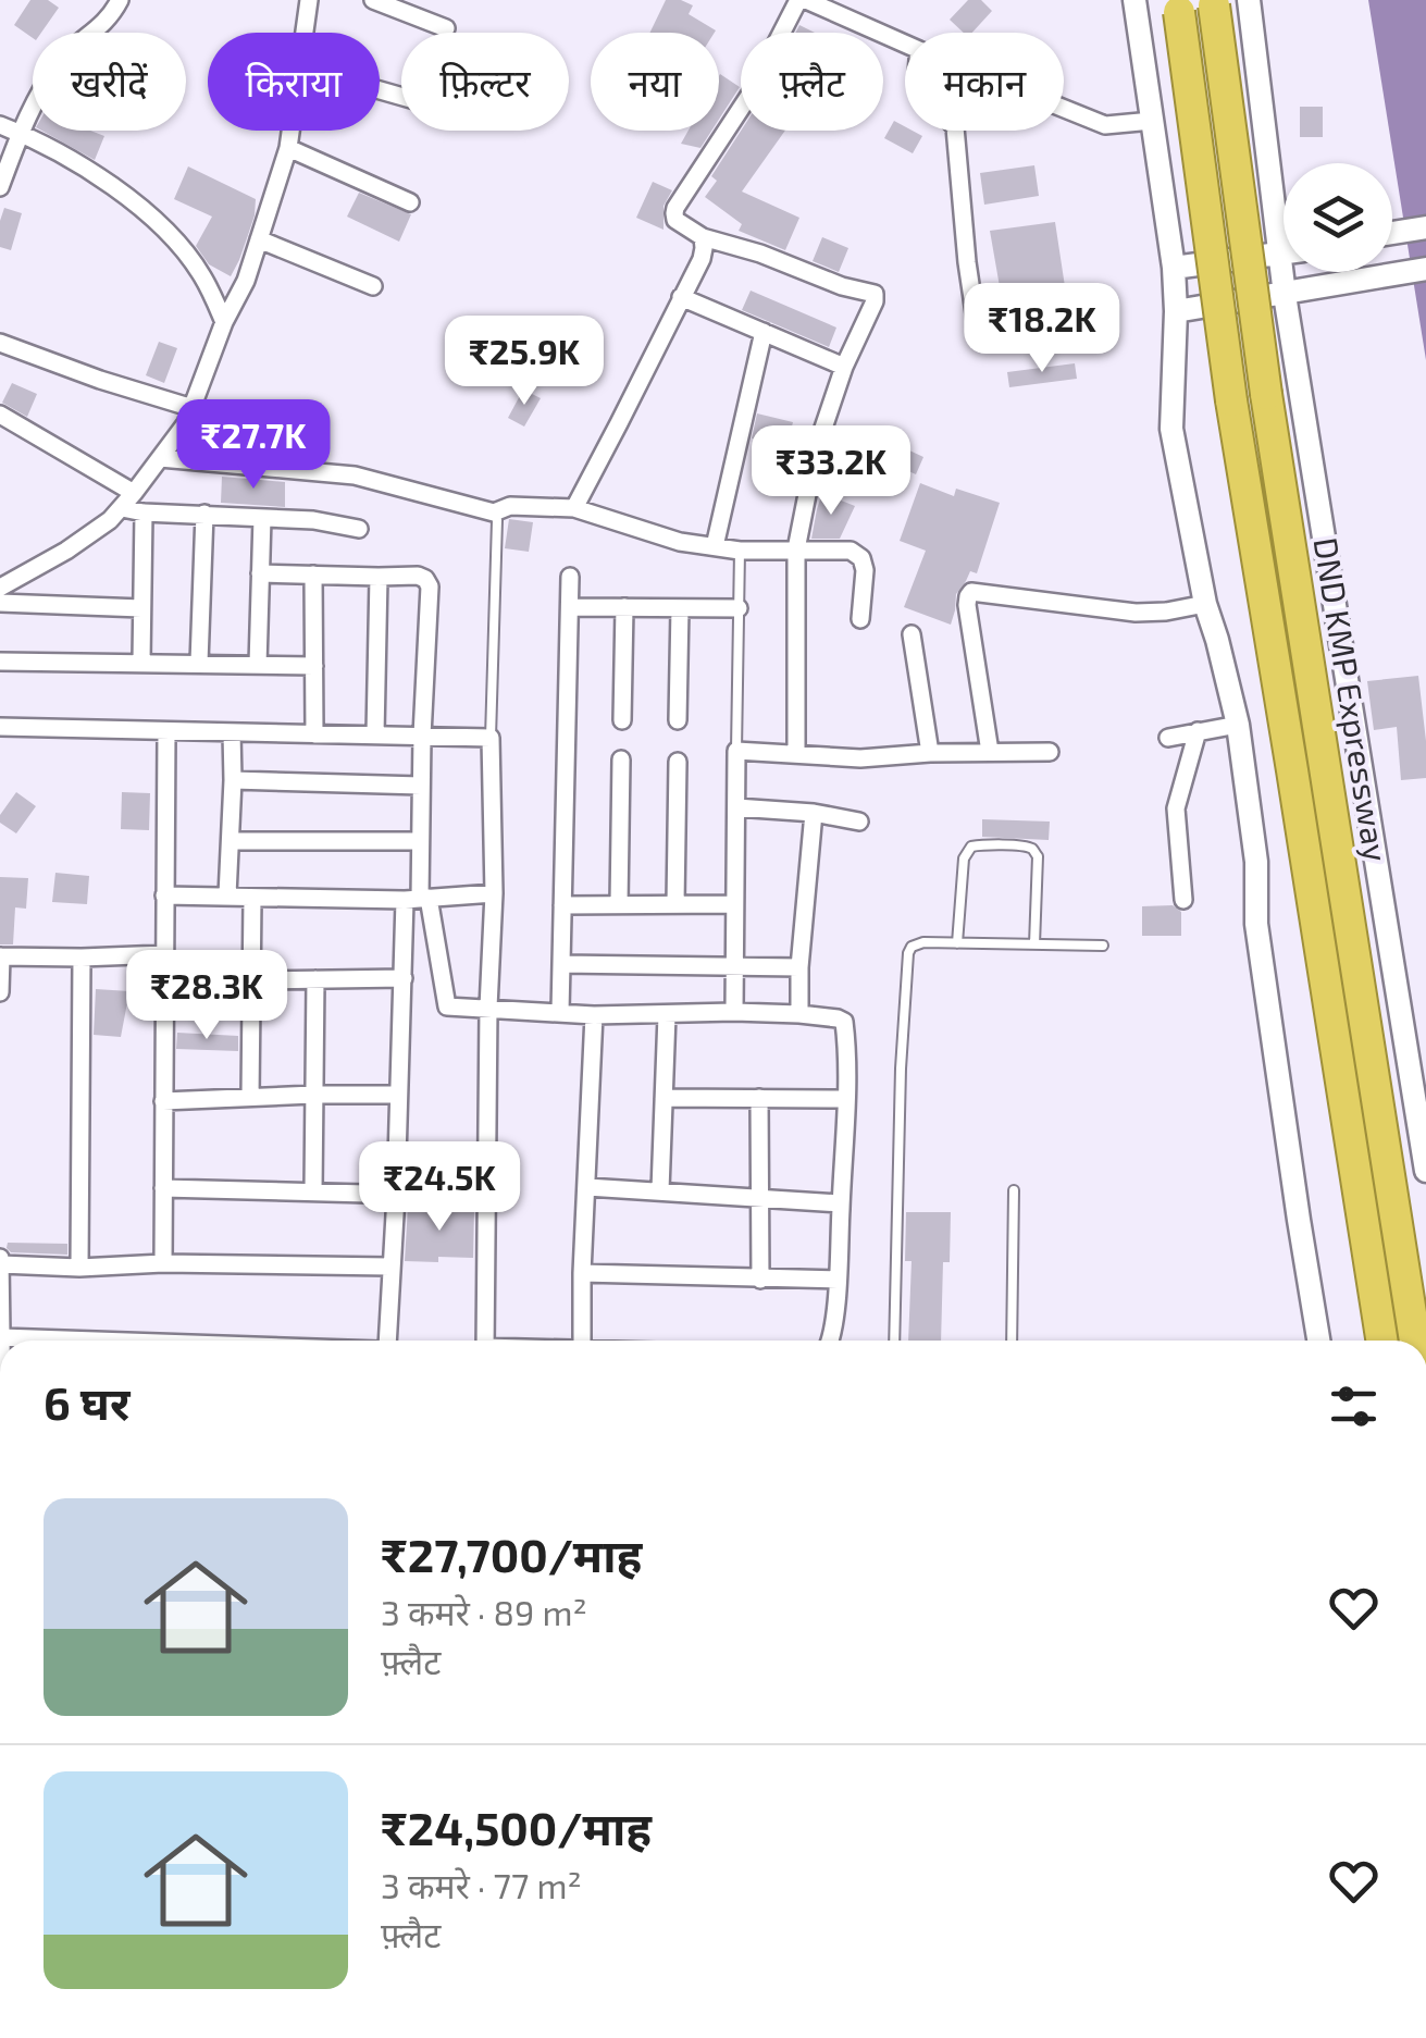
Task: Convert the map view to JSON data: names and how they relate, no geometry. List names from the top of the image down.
{
  "streets": {
    "highway": ["DND KMP Expressway"]
  },
  "page": {
    "chip": [
      "खरीदें",
      "किराया",
      "फ़िल्टर",
      "नया",
      "फ़्लैट",
      "मकान"
    ],
    "price": [
      "₹18.2K",
      "₹25.9K",
      "₹27.7K",
      "₹33.2K",
      "₹28.3K",
      "₹24.5K"
    ],
    "heading": "6 घर",
    "list": [
      {
        "name": "₹27,700/माह",
        "note": "3 कमरे · 89 m² · फ़्लैट"
      },
      {
        "name": "₹24,500/माह",
        "note": "3 कमरे · 77 m² · फ़्लैट"
      }
    ]
  }
}
